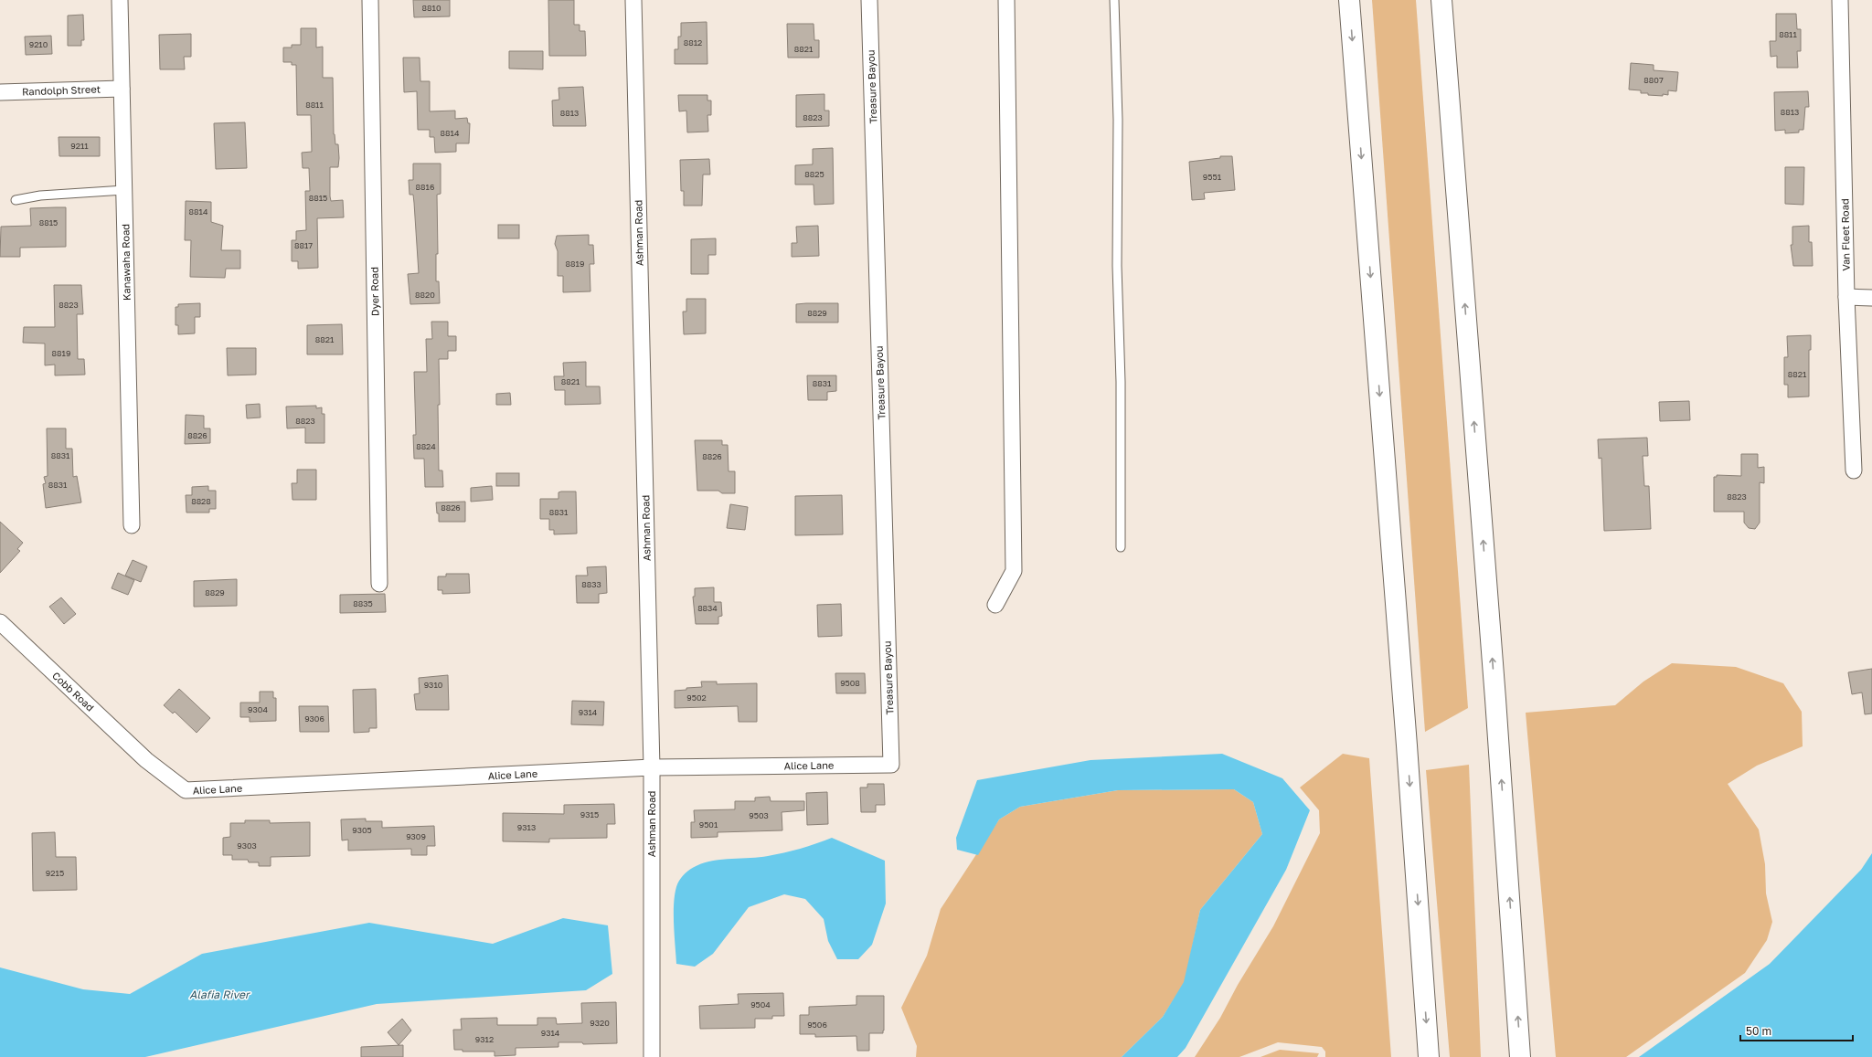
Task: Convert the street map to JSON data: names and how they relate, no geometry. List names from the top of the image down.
{
  "streets": {
    "street": [
      "Treasure Bayou",
      "Randolph Street",
      "Ashman Road",
      "Van Fleet Road",
      "Kanawaha Road",
      "Dyer Road",
      "Cobb Road",
      "Alice Lane"
    ]
  },
  "crossings": [
    ["Treasure Bayou", "Alice Lane"],
    ["Randolph Street", "Kanawaha Road"],
    ["Ashman Road", "Alice Lane"],
    ["Cobb Road", "Alice Lane"]
  ],
  "water": ["Alafia River"],
  "house_numbers": [
    "8810",
    "8811",
    "8812",
    "9210",
    "8821",
    "8807",
    "8811",
    "8813",
    "8813",
    "8823",
    "8814",
    "9211",
    "8825",
    "9551",
    "8816",
    "8815",
    "8814",
    "8815",
    "8817",
    "8819",
    "8820",
    "8823",
    "8829",
    "8821",
    "8819",
    "8821",
    "8821",
    "8831",
    "8823",
    "8826",
    "8824",
    "8831",
    "8826",
    "8831",
    "8823",
    "8828",
    "8826",
    "8831",
    "8833",
    "8829",
    "8835",
    "8834",
    "9508",
    "9310",
    "9502",
    "9304",
    "9314",
    "9306",
    "9315",
    "9503",
    "9501",
    "9313",
    "9305",
    "9309",
    "9303",
    "9215",
    "9504",
    "9320",
    "9506",
    "9314",
    "9312"
  ],
  "scale_bar": "50 m"
}
